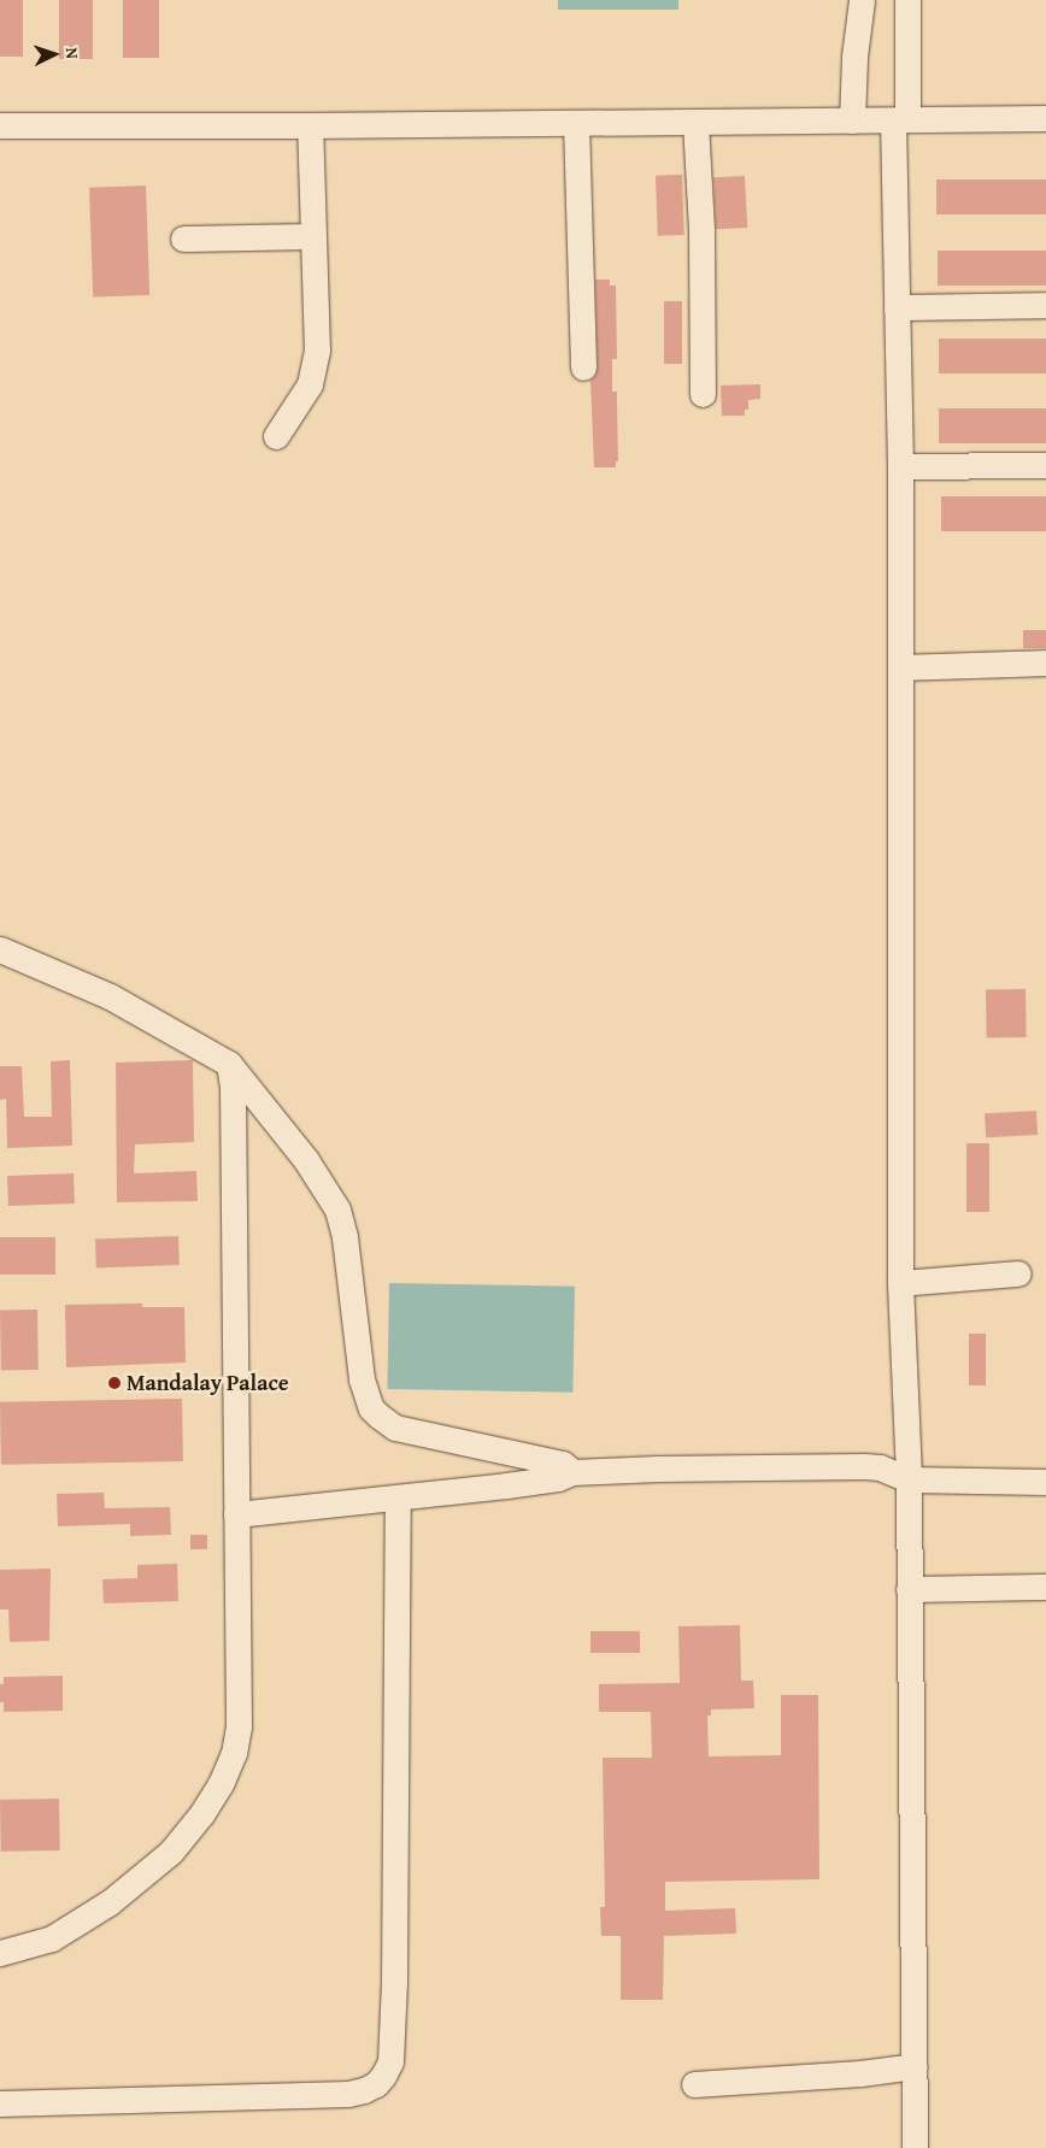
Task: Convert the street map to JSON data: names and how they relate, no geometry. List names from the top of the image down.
{
  "places": ["Mandalay Palace"],
  "north": "right"
}
